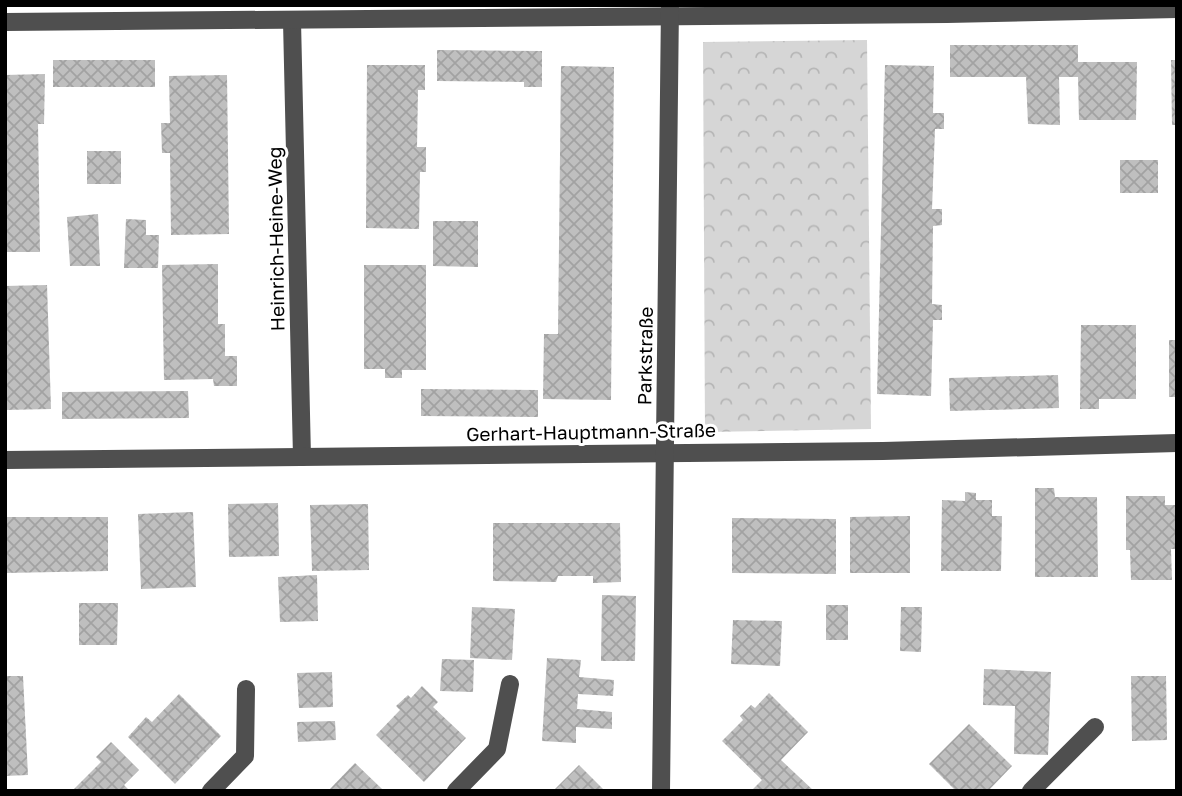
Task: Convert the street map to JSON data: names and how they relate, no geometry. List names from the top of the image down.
{
  "streets": {
    "street": ["Heinrich-Heine-Weg", "Parkstraße", "Gerhart-Hauptmann-Straße"]
  },
  "crossings": [
    ["Heinrich-Heine-Weg", "Gerhart-Hauptmann-Straße"],
    ["Parkstraße", "Gerhart-Hauptmann-Straße"]
  ]
}
